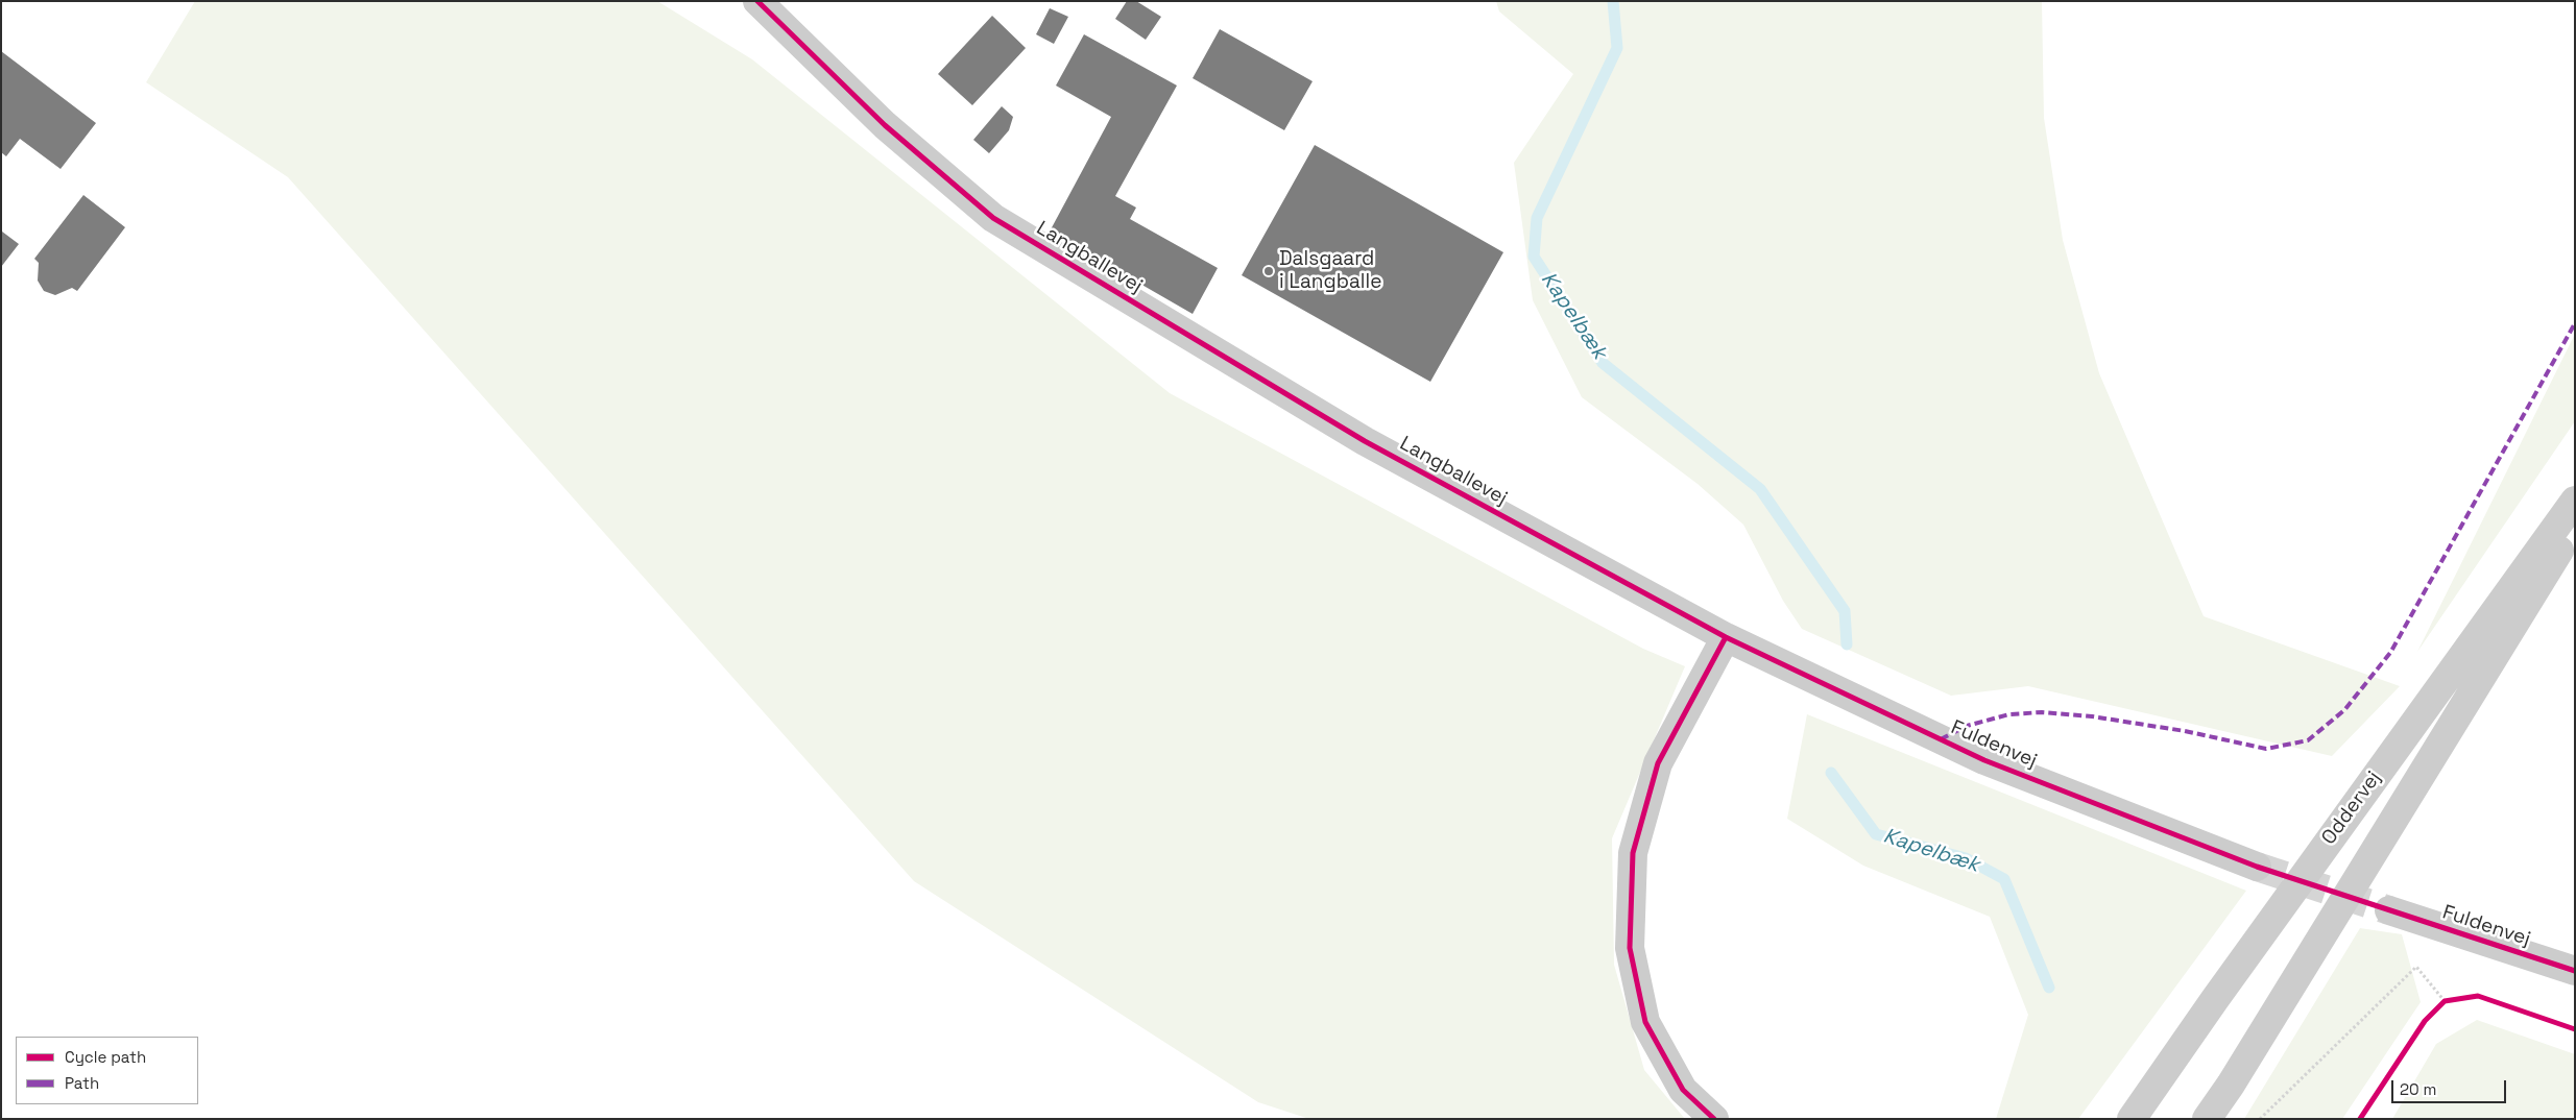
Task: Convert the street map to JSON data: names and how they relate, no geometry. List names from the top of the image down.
{
  "streets": {
    "street": ["Langballevej", "Fuldenvej", "Oddervej"]
  },
  "crossings": [
    ["Langballevej", "Fuldenvej"]
  ],
  "water": ["Kapelbæk"],
  "places": ["Dalsgaard i Langballe"],
  "legend": ["Cycle path", "Path"],
  "scale_bar": "20 m"
}
